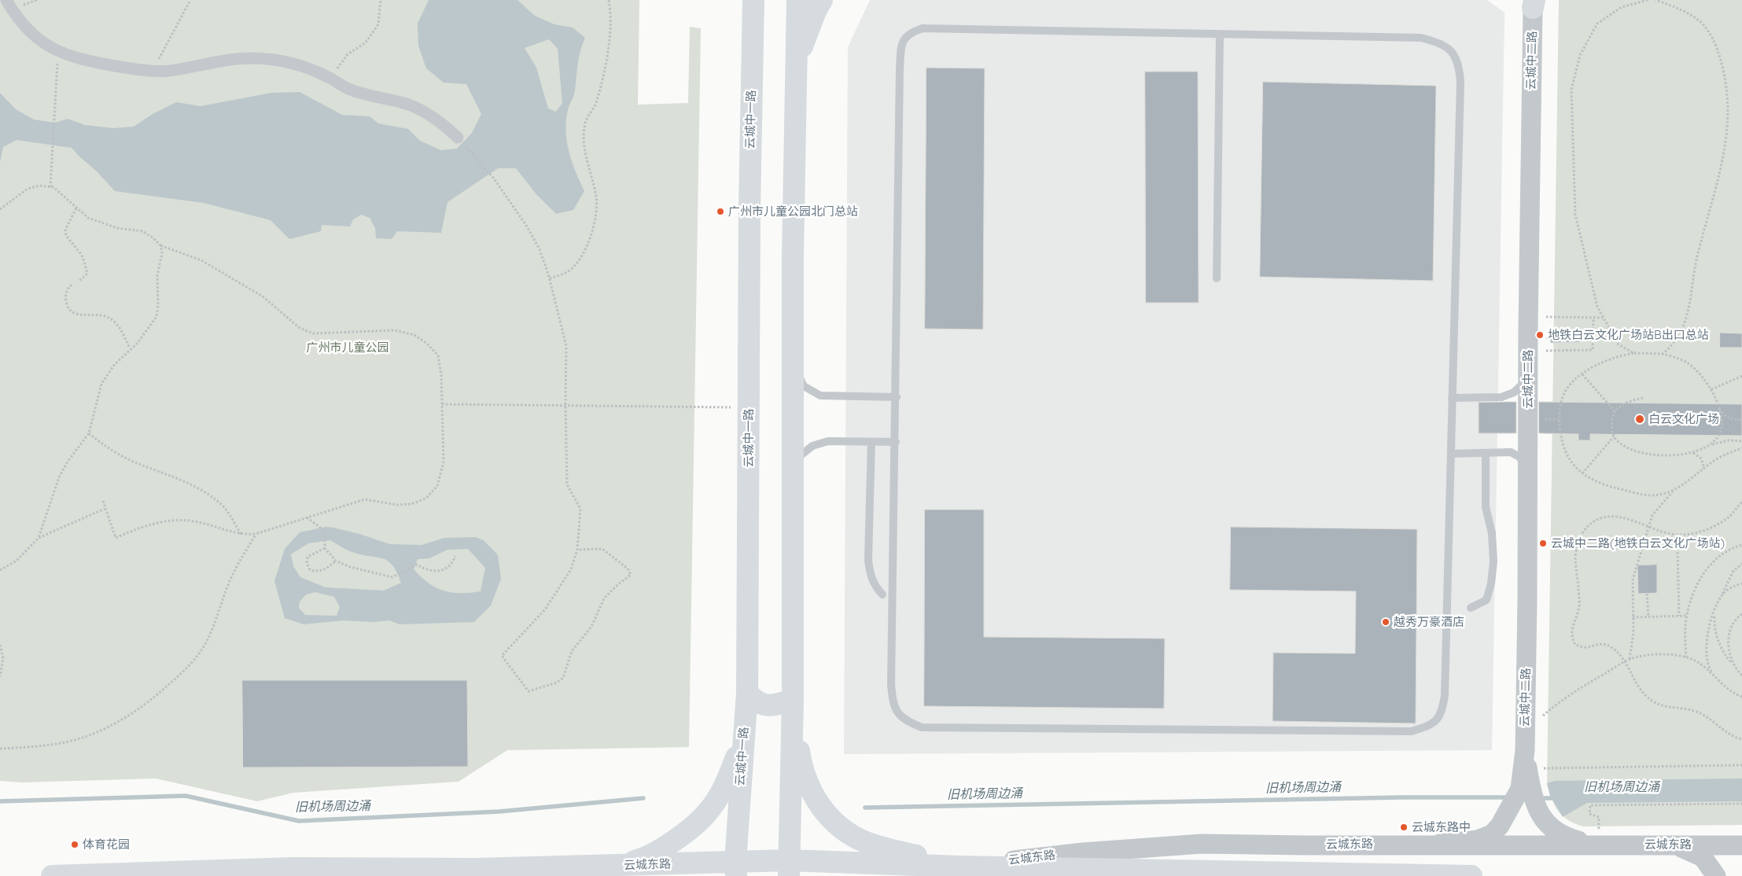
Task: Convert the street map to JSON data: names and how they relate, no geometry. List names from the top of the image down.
{
  "streets": {
    "main road": ["云城中一路", "云城东路"],
    "street": ["云城中二路"]
  },
  "crossings": [
    ["云城中一路", "云城东路"]
  ],
  "water": ["旧机场周边涌"],
  "parks": ["广州市儿童公园"],
  "places": [
    "广州市儿童公园北门总站",
    "地铁白云文化广场站B出口总站",
    "白云文化广场",
    "云城中二路(地铁白云文化广场站)",
    "越秀万豪酒店",
    "云城东路中",
    "体育花园"
  ]
}
